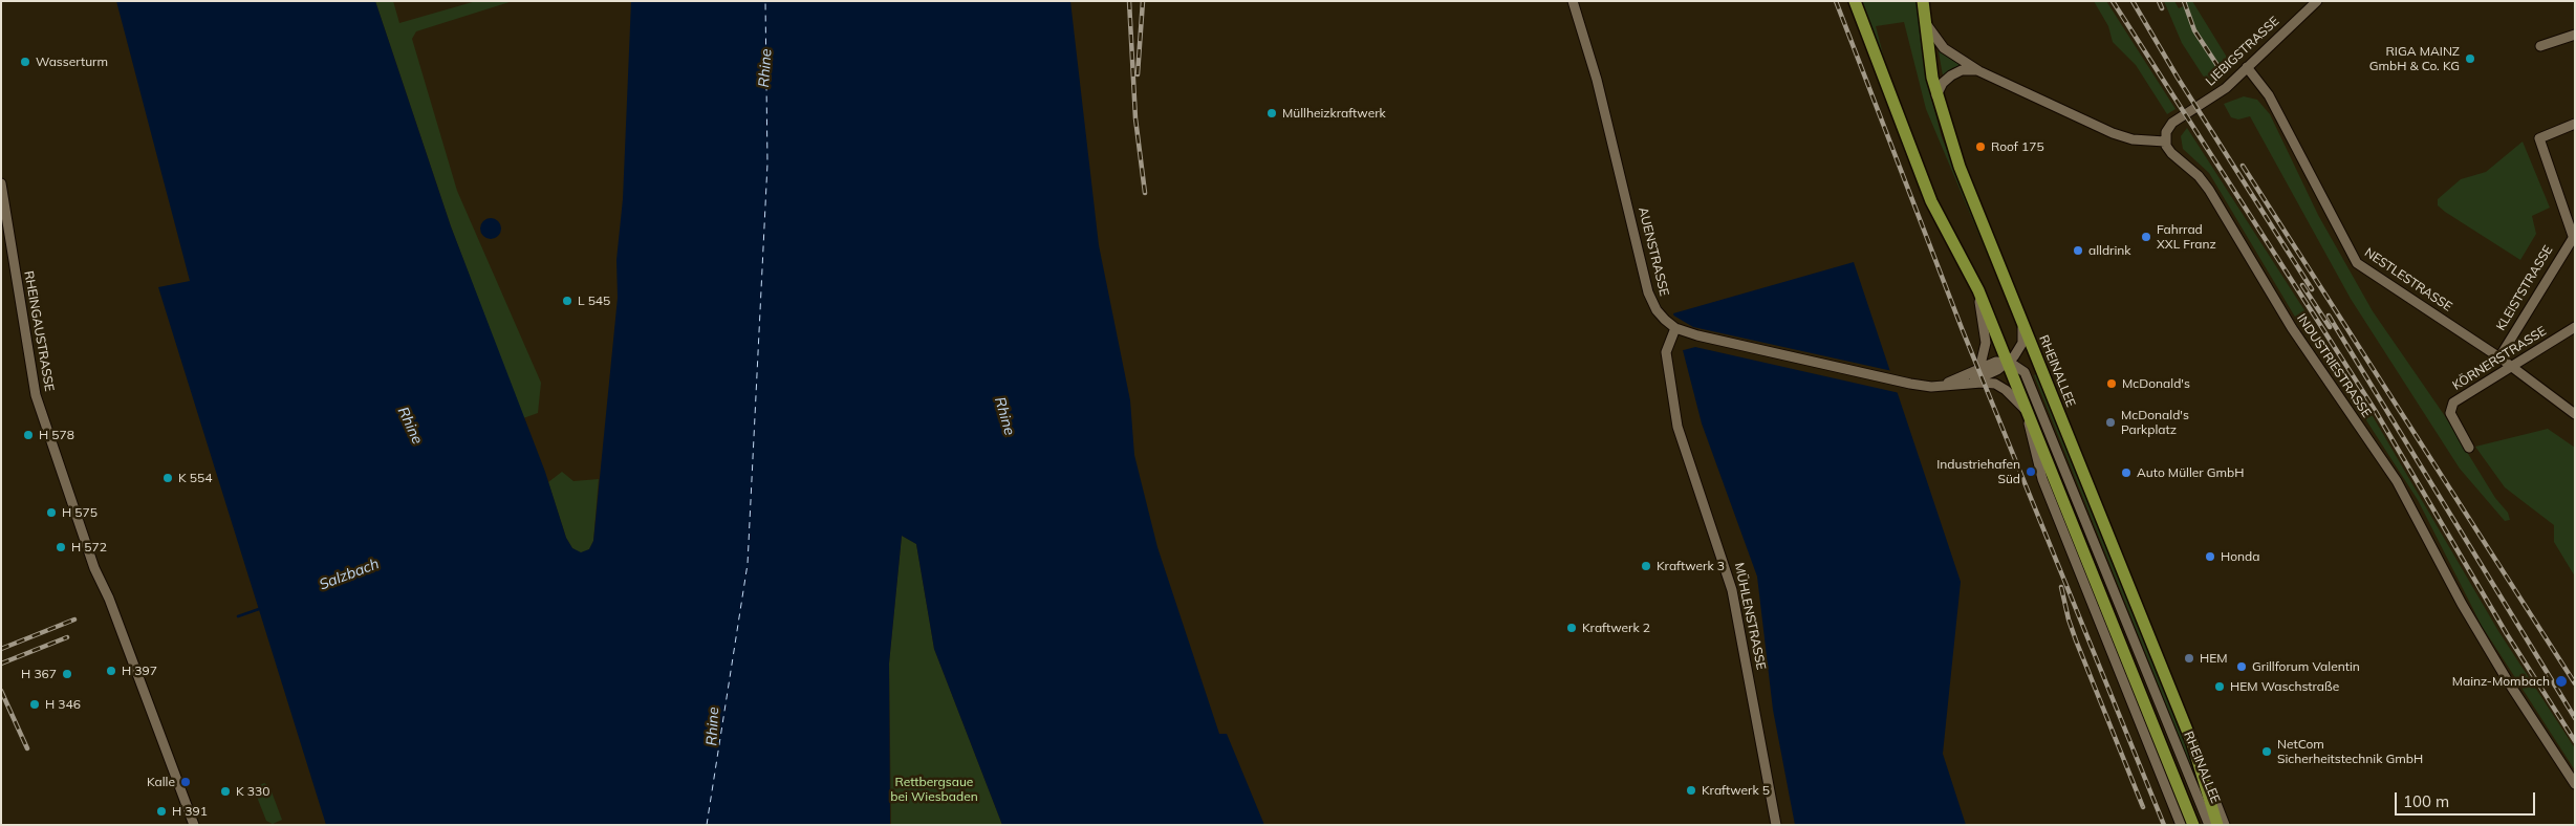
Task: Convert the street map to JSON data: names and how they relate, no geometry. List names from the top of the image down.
{
  "streets": {
    "main road": ["RHEINALLEE"],
    "street": [
      "LIEBIGSTRASSE",
      "AUENSTRASSE",
      "NESTLESTRASSE",
      "KLEISTSTRASSE",
      "RHEINGAUSTRASSE",
      "KÖRNERSTRASSE",
      "INDUSTRIESTRASSE",
      "MÜHLENSTRASSE"
    ]
  },
  "crossings": [
    ["LIEBIGSTRASSE", "NESTLESTRASSE"],
    ["LIEBIGSTRASSE", "INDUSTRIESTRASSE"],
    ["AUENSTRASSE", "RHEINALLEE"],
    ["AUENSTRASSE", "MÜHLENSTRASSE"],
    ["NESTLESTRASSE", "KLEISTSTRASSE"],
    ["NESTLESTRASSE", "KÖRNERSTRASSE"]
  ],
  "water": ["Rhine", "Salzbach"],
  "parks": ["Rettbergsaue bei Wiesbaden"],
  "places": [
    "RIGA MAINZ GmbH & Co. KG",
    "Wasserturm",
    "Müllheizkraftwerk",
    "Roof 175",
    "Fahrrad XXL Franz",
    "alldrink",
    "L 545",
    "McDonald's",
    "McDonald's Parkplatz",
    "H 578",
    "Industriehafen Süd",
    "Auto Müller GmbH",
    "K 554",
    "H 575",
    "H 572",
    "Honda",
    "Kraftwerk 3",
    "Kraftwerk 2",
    "HEM",
    "Grillforum Valentin",
    "H 397",
    "H 367",
    "Mainz-Mombach",
    "HEM Waschstraße",
    "H 346",
    "NetCom Sicherheitstechnik GmbH",
    "Kalle",
    "Kraftwerk 5",
    "K 330",
    "H 391"
  ],
  "scale_bar": "100 m"
}
